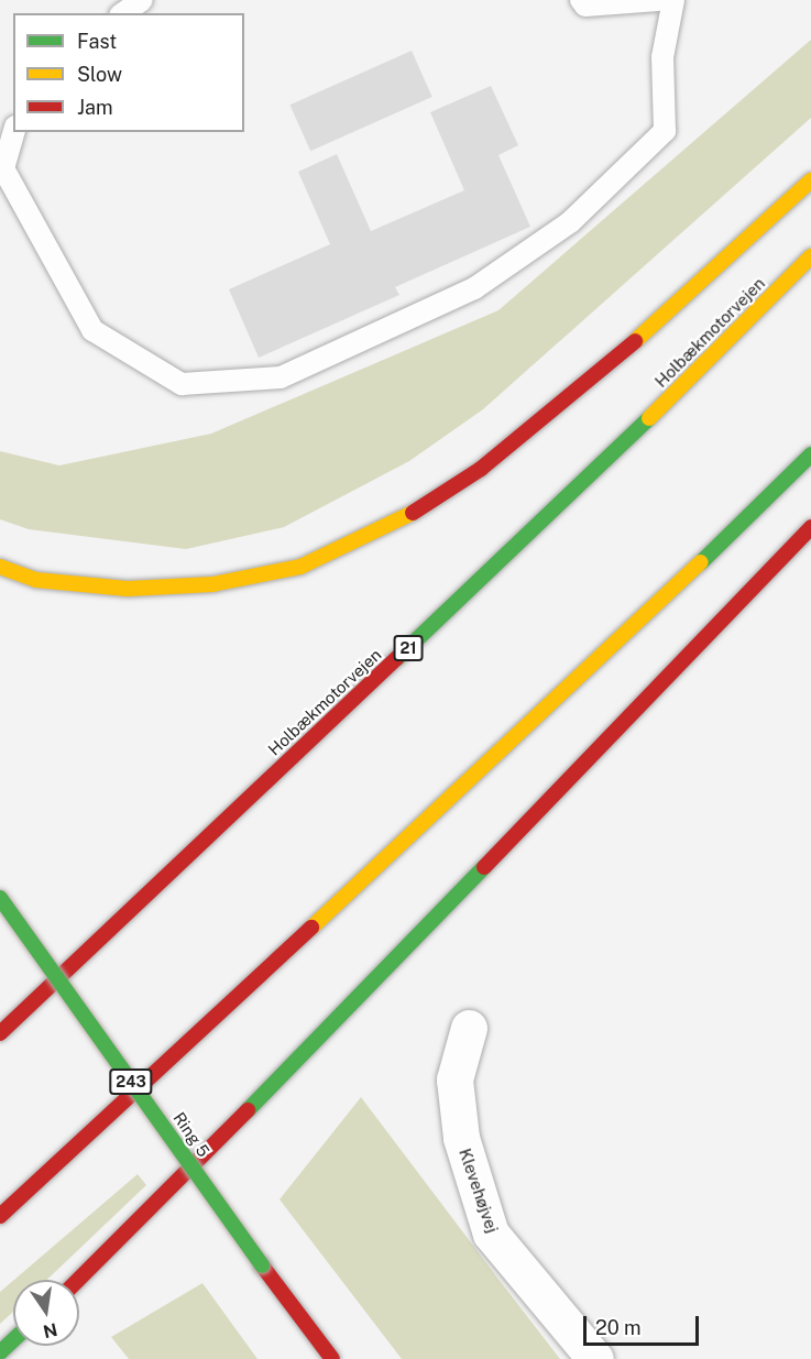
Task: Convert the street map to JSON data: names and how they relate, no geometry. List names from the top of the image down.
{
  "streets": {
    "highway": [
      "Holbækmotorvejen",
      "21",
      "243",
      "Ring 5"
    ],
    "street": ["Klevehøjvej"]
  },
  "legend": ["Fast", "Slow", "Jam"],
  "scale_bar": "20 m",
  "north": "bottom"
}
